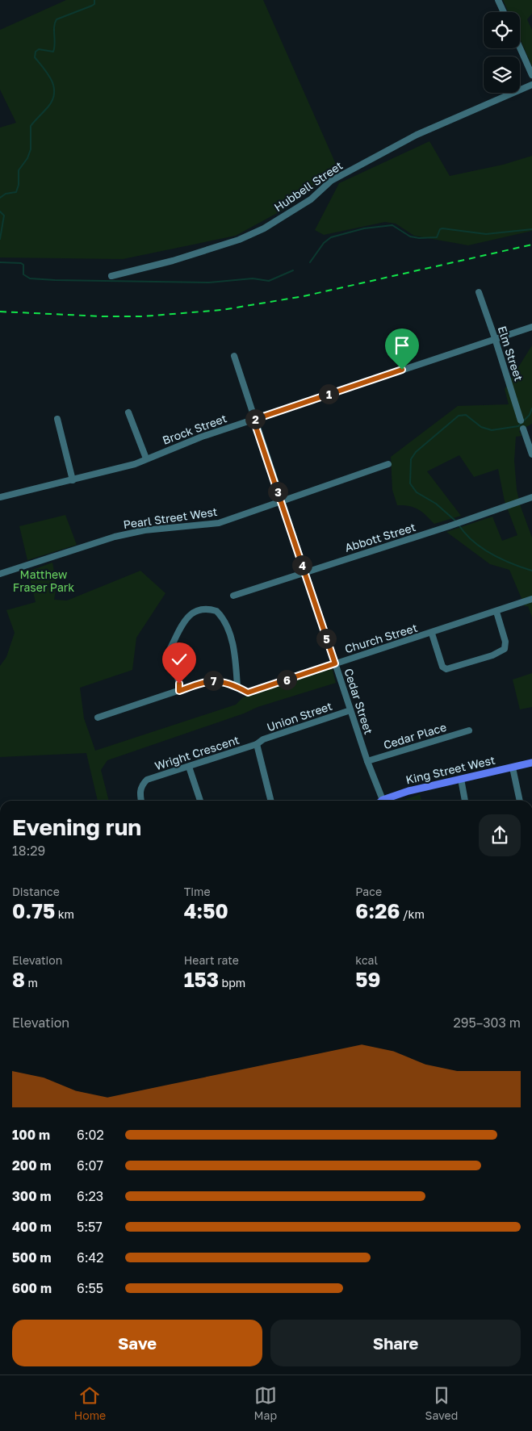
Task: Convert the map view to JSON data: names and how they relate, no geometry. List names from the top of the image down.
{
  "streets": {
    "main road": ["King Street West"],
    "street": [
      "Hubbell Street",
      "Elm Street",
      "Brock Street",
      "Pearl Street West",
      "Abbott Street",
      "Church Street",
      "Cedar Street",
      "Union Street",
      "Cedar Place",
      "Wright Crescent"
    ]
  },
  "crossings": [
    ["Elm Street", "Brock Street"],
    ["Brock Street", "Cedar Street"],
    ["Pearl Street West", "Cedar Street"],
    ["Abbott Street", "Cedar Street"],
    ["Church Street", "Cedar Street"],
    ["Cedar Street", "Union Street"],
    ["Cedar Street", "Cedar Place"],
    ["Cedar Street", "King Street West"],
    ["Union Street", "Wright Crescent"]
  ],
  "parks": ["Matthew Fraser Park"],
  "page": {
    "pins": [
      "1",
      "2",
      "3",
      "4",
      "5",
      "6",
      "7"
    ],
    "heading": ["Evening run", "18:29"],
    "stats": [
      ["Distance", "0.75 km"],
      ["Time", "4:50"],
      ["Pace", "6:26 /km"],
      ["Elevation", "8 m"],
      ["Heart rate", "153 bpm"],
      ["kcal", "59"]
    ],
    "chart": ["Elevation", "295–303 m"],
    "list": [
      {
        "name": "100 m",
        "note": "6:02"
      },
      {
        "name": "200 m",
        "note": "6:07"
      },
      {
        "name": "300 m",
        "note": "6:23"
      },
      {
        "name": "400 m",
        "note": "5:57"
      },
      {
        "name": "500 m",
        "note": "6:42"
      },
      {
        "name": "600 m",
        "note": "6:55"
      }
    ],
    "buttons": ["Save", "Share"],
    "tabs": ["Home", "Map", "Saved"]
  }
}
